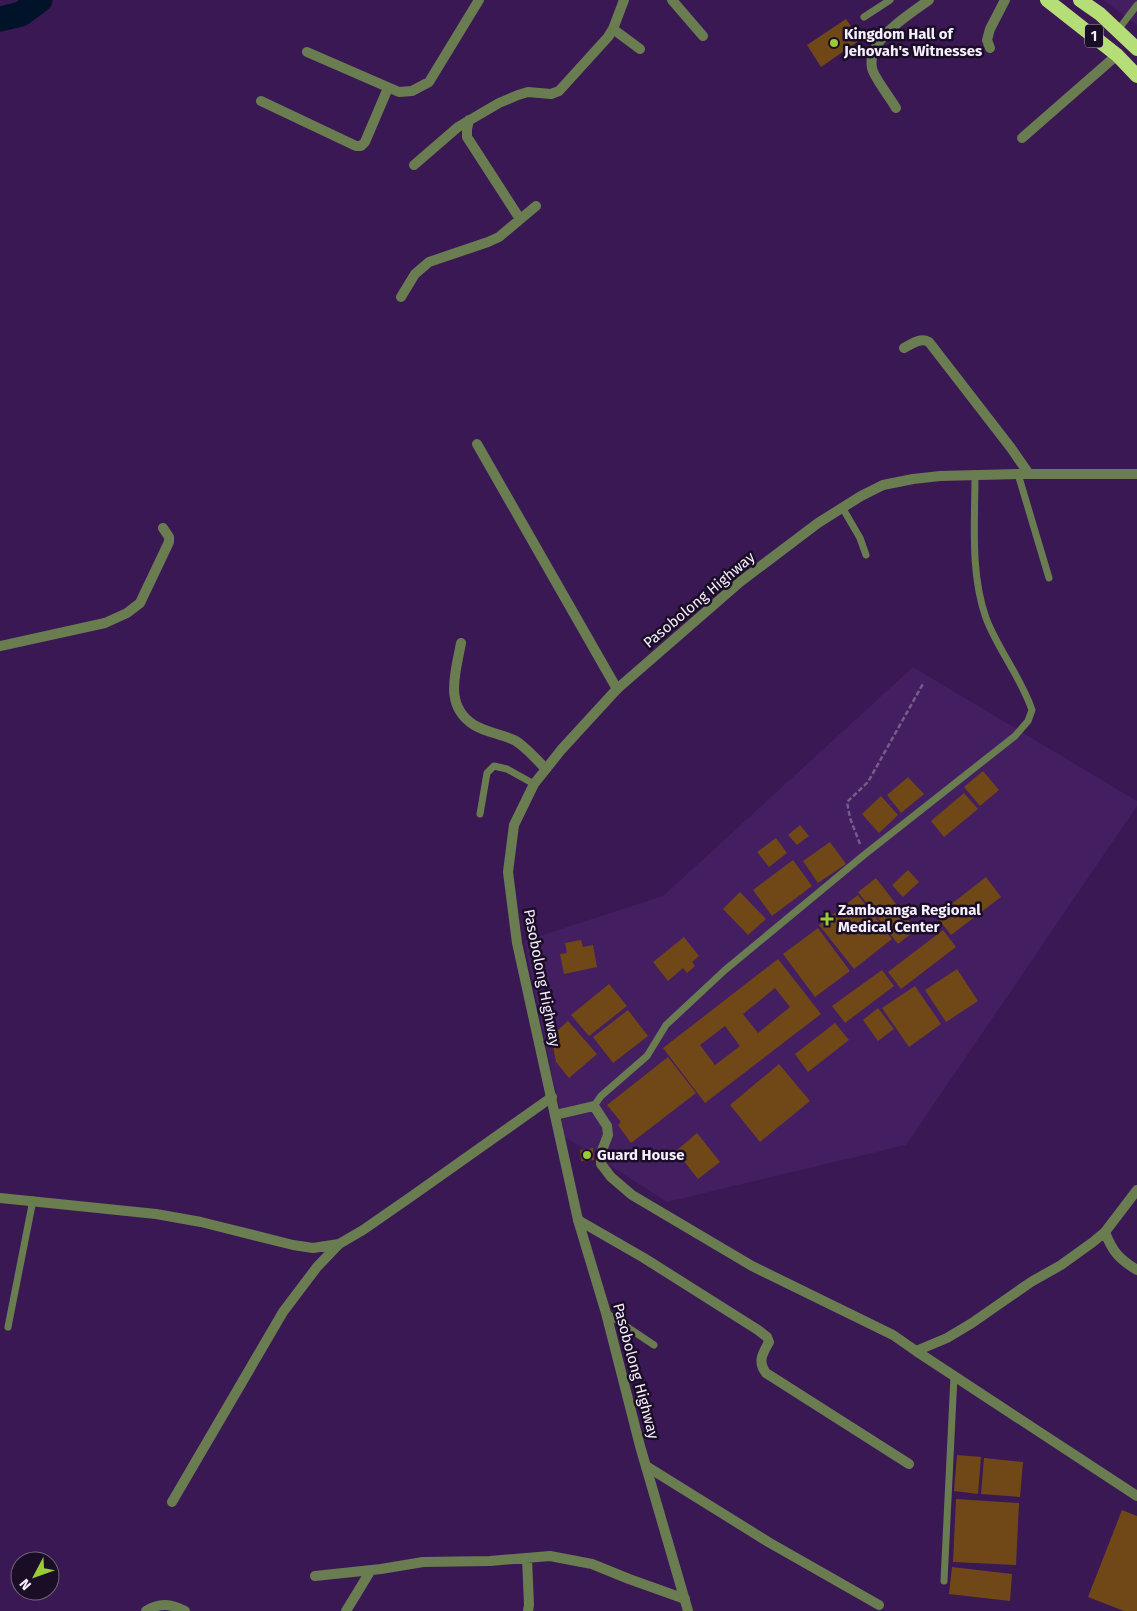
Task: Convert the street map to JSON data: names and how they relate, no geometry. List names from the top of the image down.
{
  "streets": {
    "highway": ["1"],
    "street": ["Pasobolong Highway"]
  },
  "places": {
    "other": ["Kingdom Hall of Jehovah's Witnesses", "Guard House"],
    "health": ["Zamboanga Regional Medical Center"]
  },
  "north": "bottom left"
}
